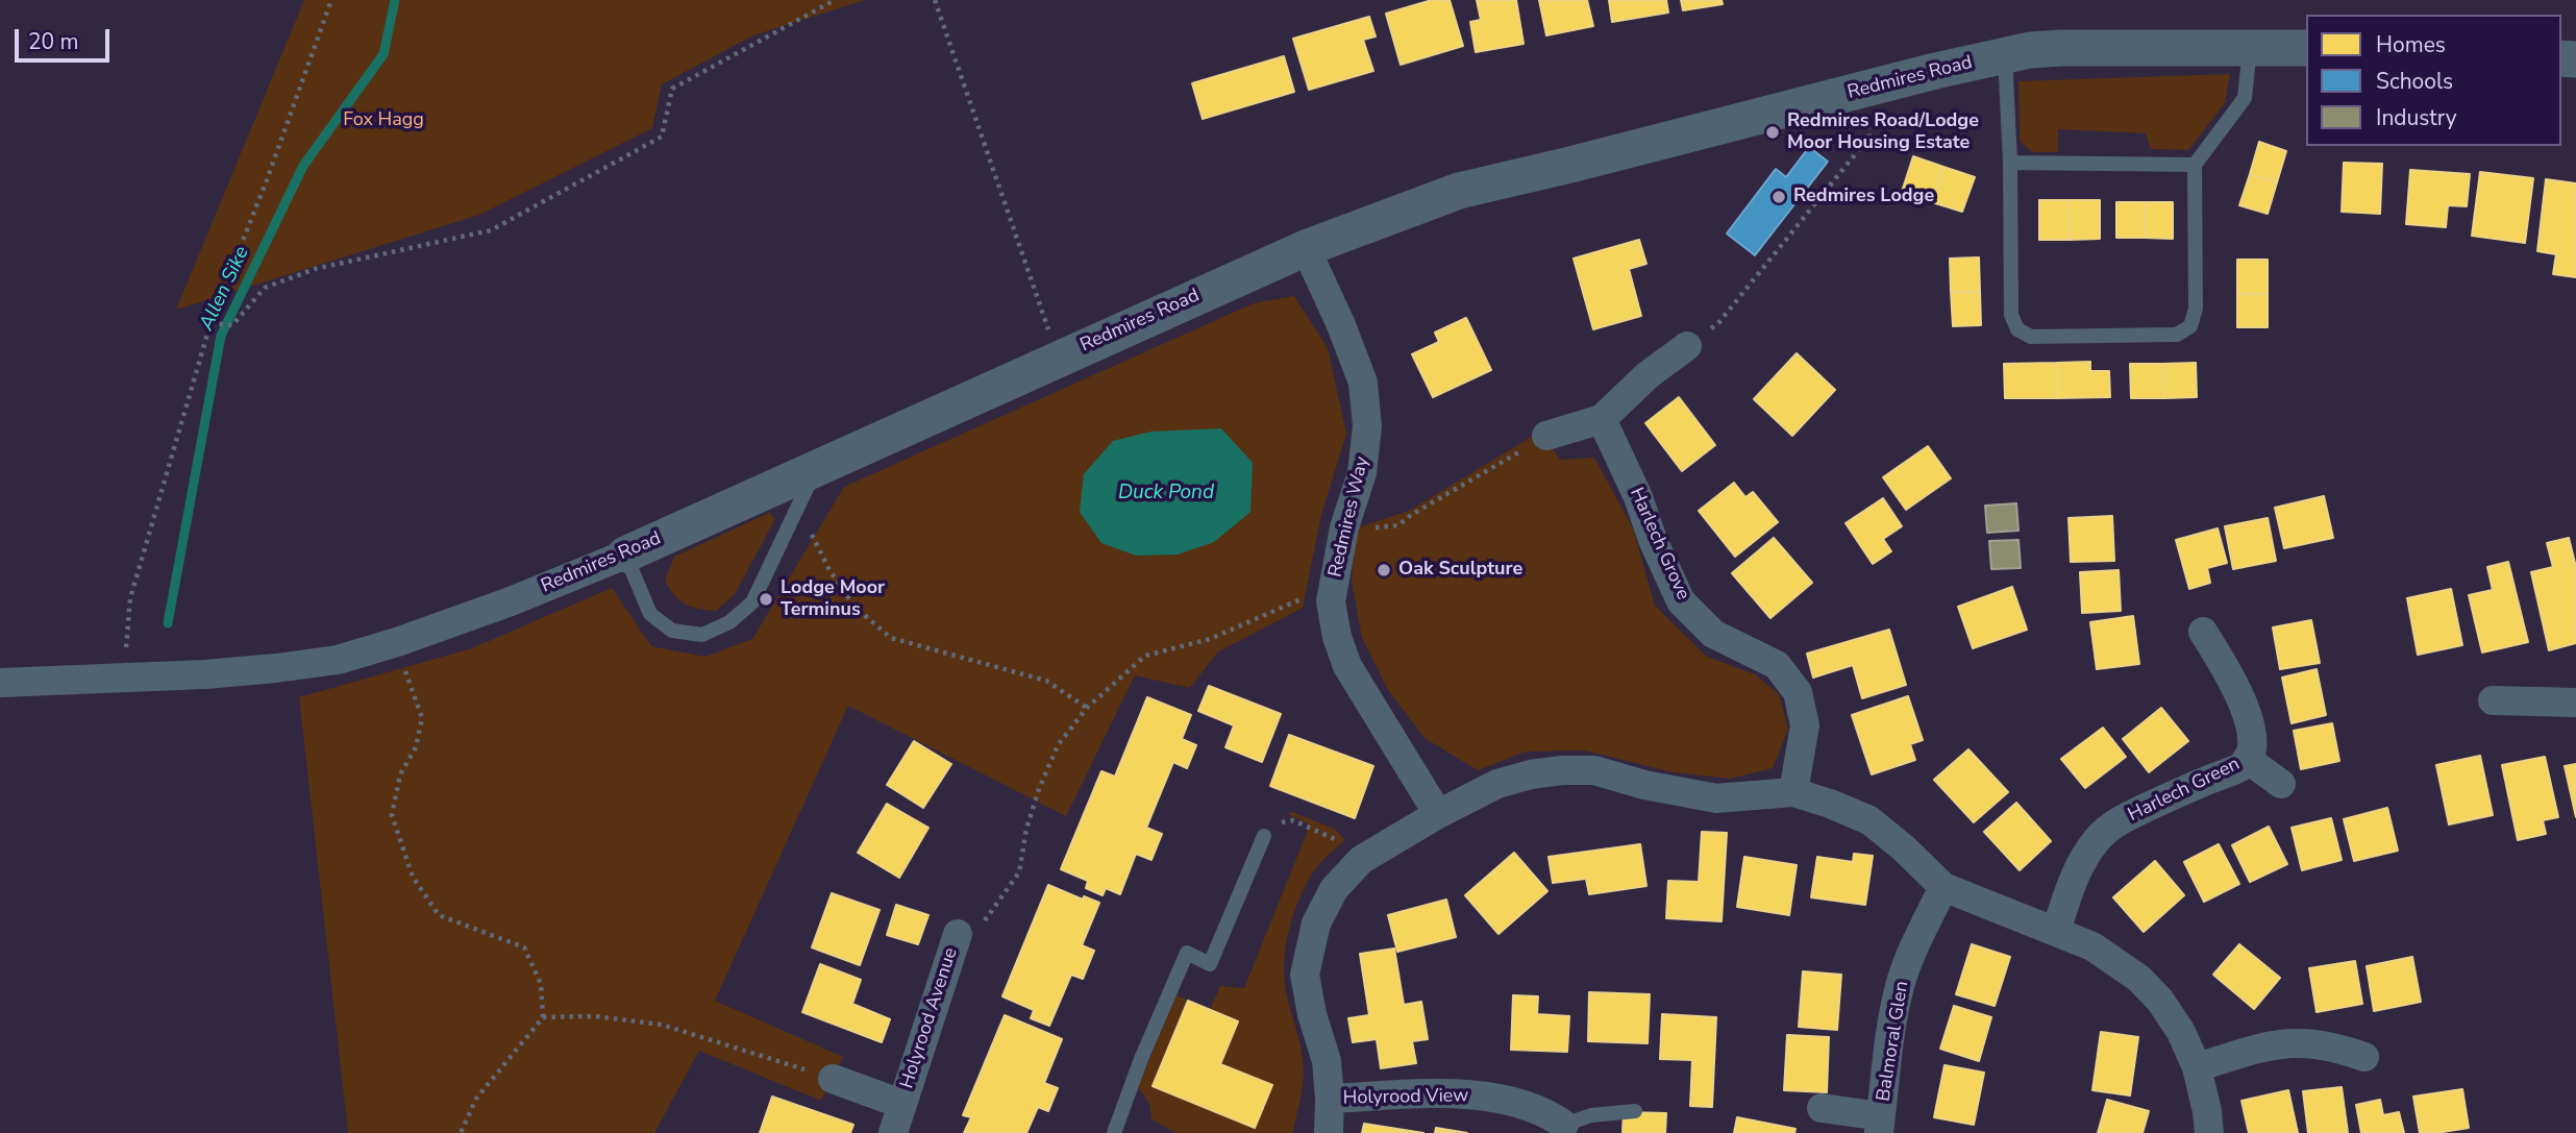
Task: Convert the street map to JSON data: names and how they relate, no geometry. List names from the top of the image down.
{
  "streets": {
    "street": [
      "Redmires Road",
      "Redmires Way",
      "Harlech Grove",
      "Harlech Green",
      "Holyrood Avenue",
      "Balmoral Glen",
      "Holyrood View"
    ]
  },
  "crossings": [
    ["Redmires Road", "Redmires Way"]
  ],
  "water": ["Allen Sike", "Duck Pond"],
  "parks": ["Fox Hagg"],
  "places": [
    "Redmires Road/Lodge Moor Housing Estate",
    "Redmires Lodge",
    "Oak Sculpture",
    "Lodge Moor Terminus"
  ],
  "legend": ["Homes", "Schools", "Industry"],
  "scale_bar": "20 m"
}
